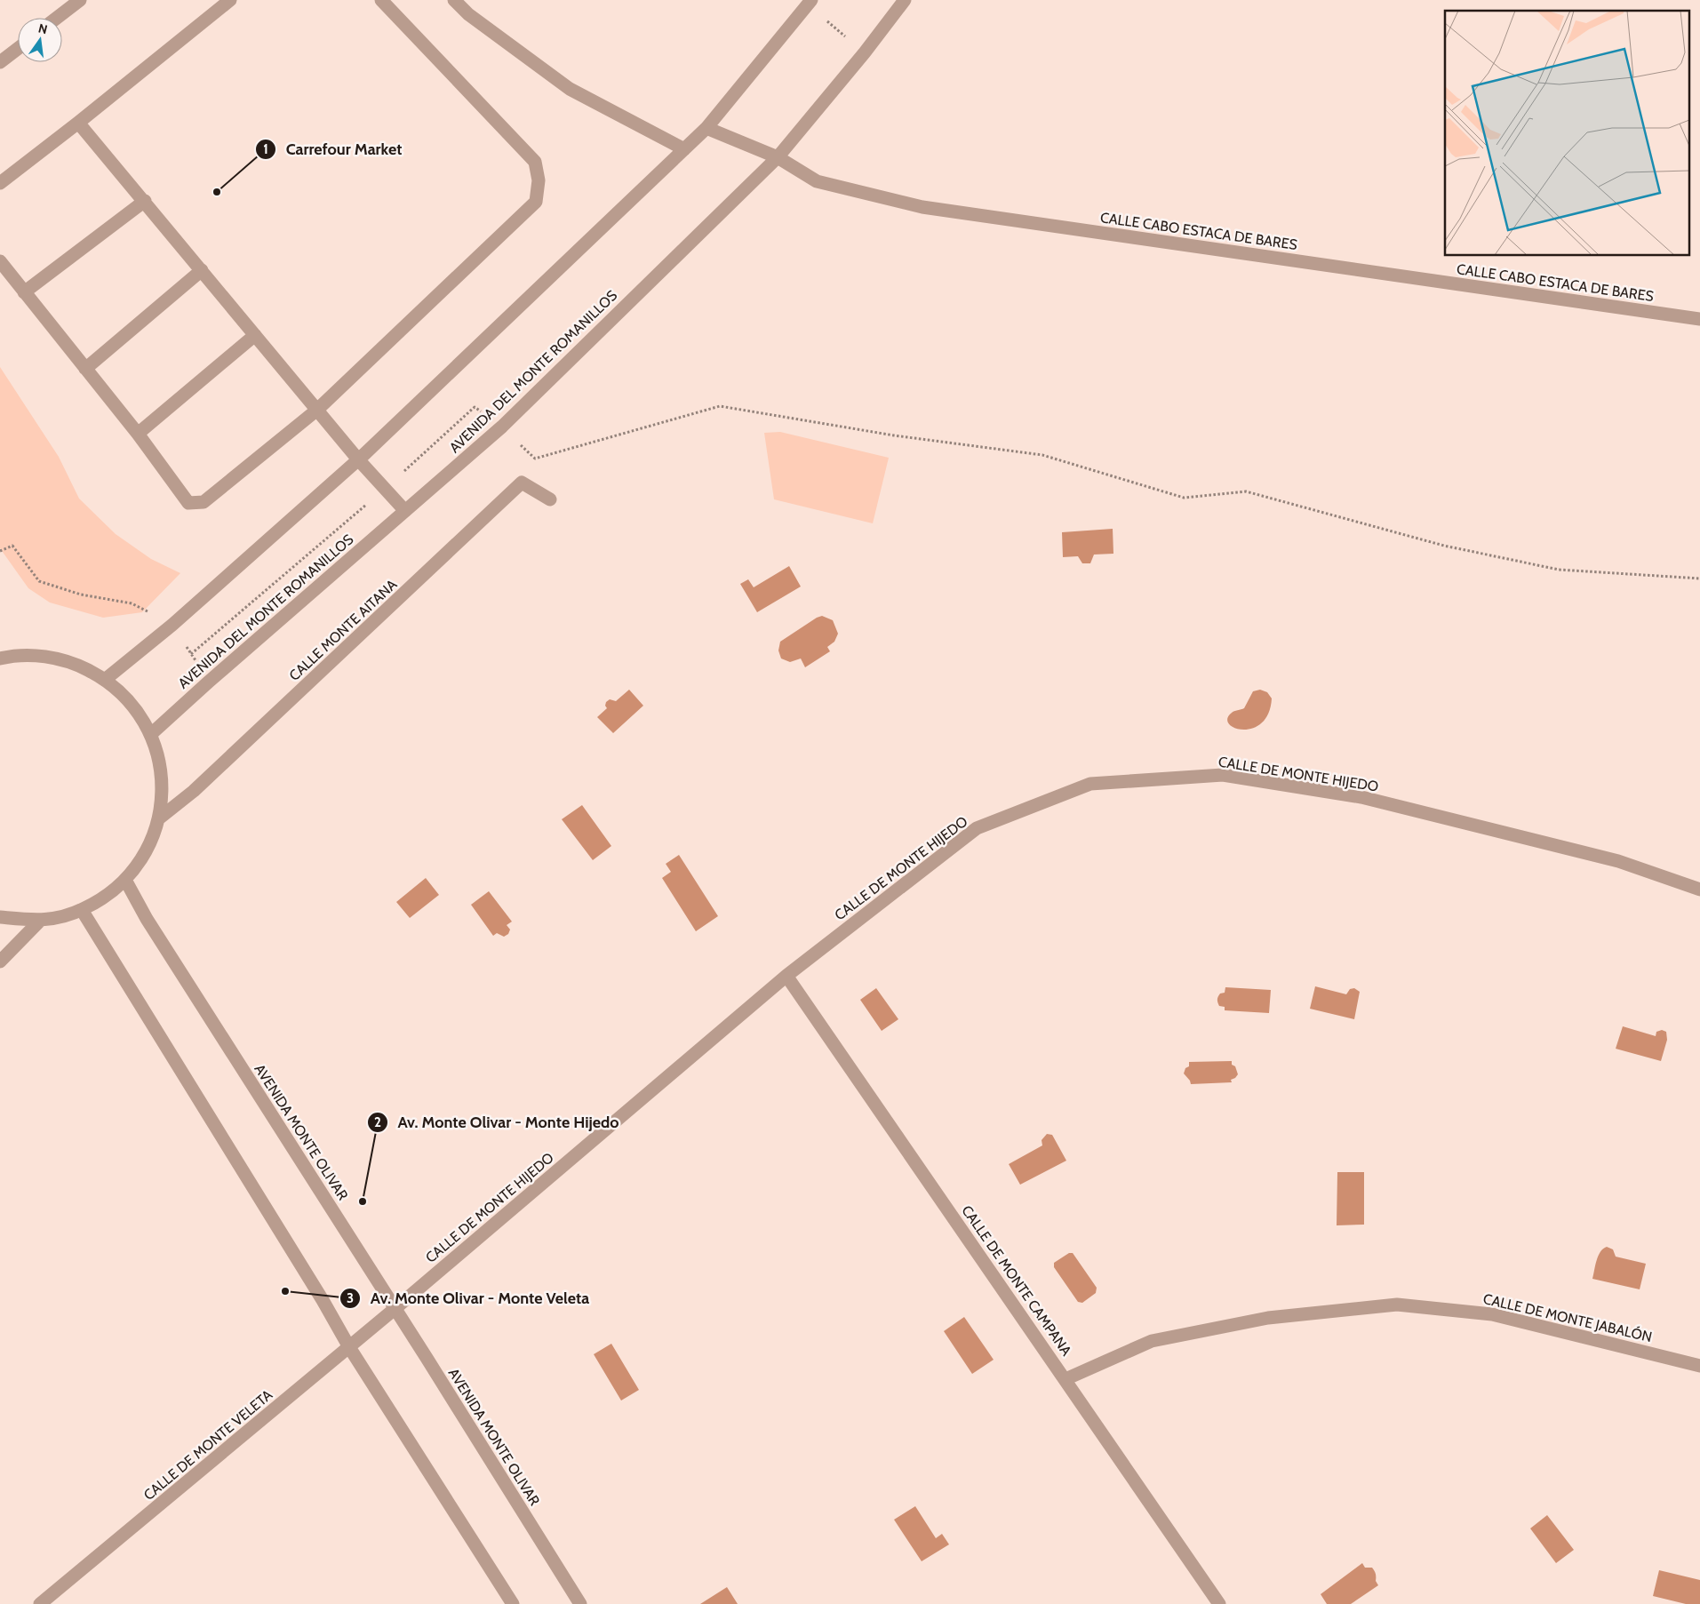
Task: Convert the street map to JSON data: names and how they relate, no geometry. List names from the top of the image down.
{
  "streets": {
    "street": [
      "CALLE CABO ESTACA DE BARES",
      "AVENIDA DEL MONTE ROMANILLOS",
      "CALLE MONTE AITANA",
      "CALLE DE MONTE HIJEDO",
      "AVENIDA MONTE OLIVAR",
      "CALLE DE MONTE CAMPANA",
      "CALLE DE MONTE JABALÓN",
      "CALLE DE MONTE VELETA"
    ]
  },
  "crossings": [
    ["CALLE CABO ESTACA DE BARES", "AVENIDA DEL MONTE ROMANILLOS"],
    ["CALLE DE MONTE HIJEDO", "AVENIDA MONTE OLIVAR"],
    ["CALLE DE MONTE HIJEDO", "CALLE DE MONTE CAMPANA"],
    ["CALLE DE MONTE HIJEDO", "CALLE DE MONTE VELETA"],
    ["AVENIDA MONTE OLIVAR", "CALLE DE MONTE VELETA"],
    ["CALLE DE MONTE CAMPANA", "CALLE DE MONTE JABALÓN"]
  ],
  "places": ["Carrefour Market", "Av. Monte Olivar - Monte Hijedo", "Av. Monte Olivar - Monte Veleta"],
  "north": "top"
}
